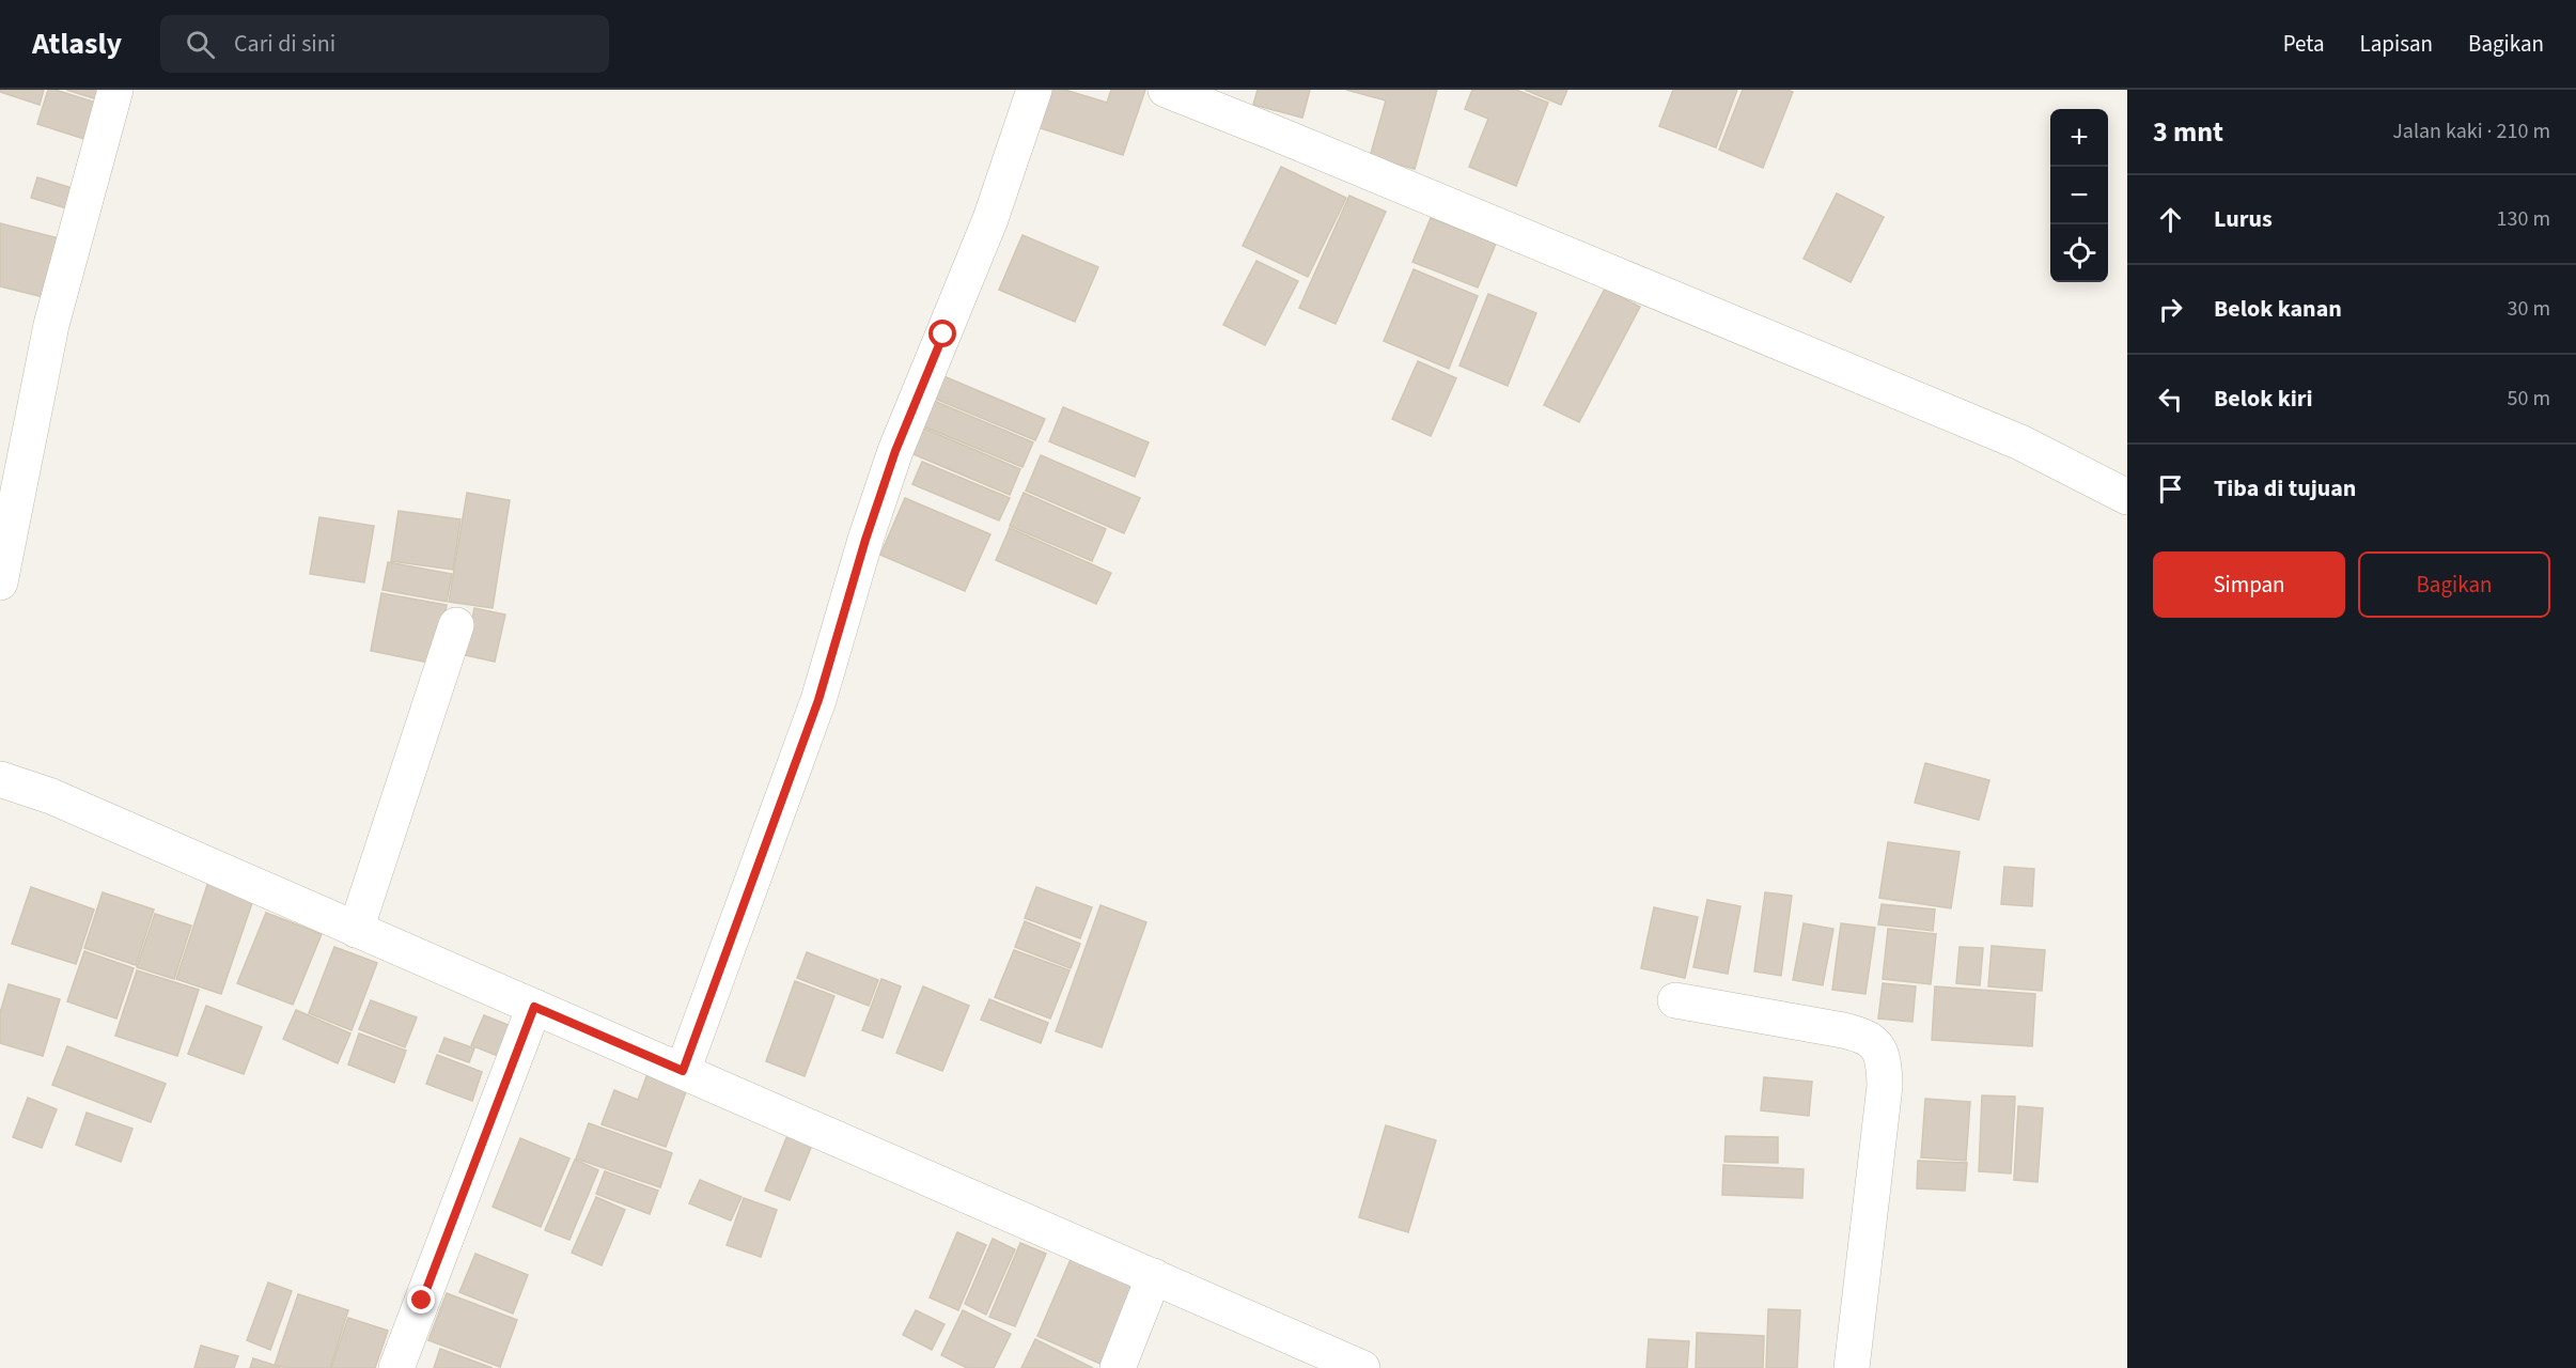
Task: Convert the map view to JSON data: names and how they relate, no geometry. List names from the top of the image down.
{
  "page": {
    "header": "Atlasly",
    "search": "Cari di sini",
    "nav": ["Peta", "Lapisan", "Bagikan"],
    "heading": ["3 mnt", "Jalan kaki · 210 m"],
    "map_buttons": ["+", "−"],
    "list": [
      ["Lurus", "130 m"],
      ["Belok kanan", "30 m"],
      ["Belok kiri", "50 m"],
      "Tiba di tujuan"
    ],
    "buttons": ["Simpan", "Bagikan"]
  }
}
